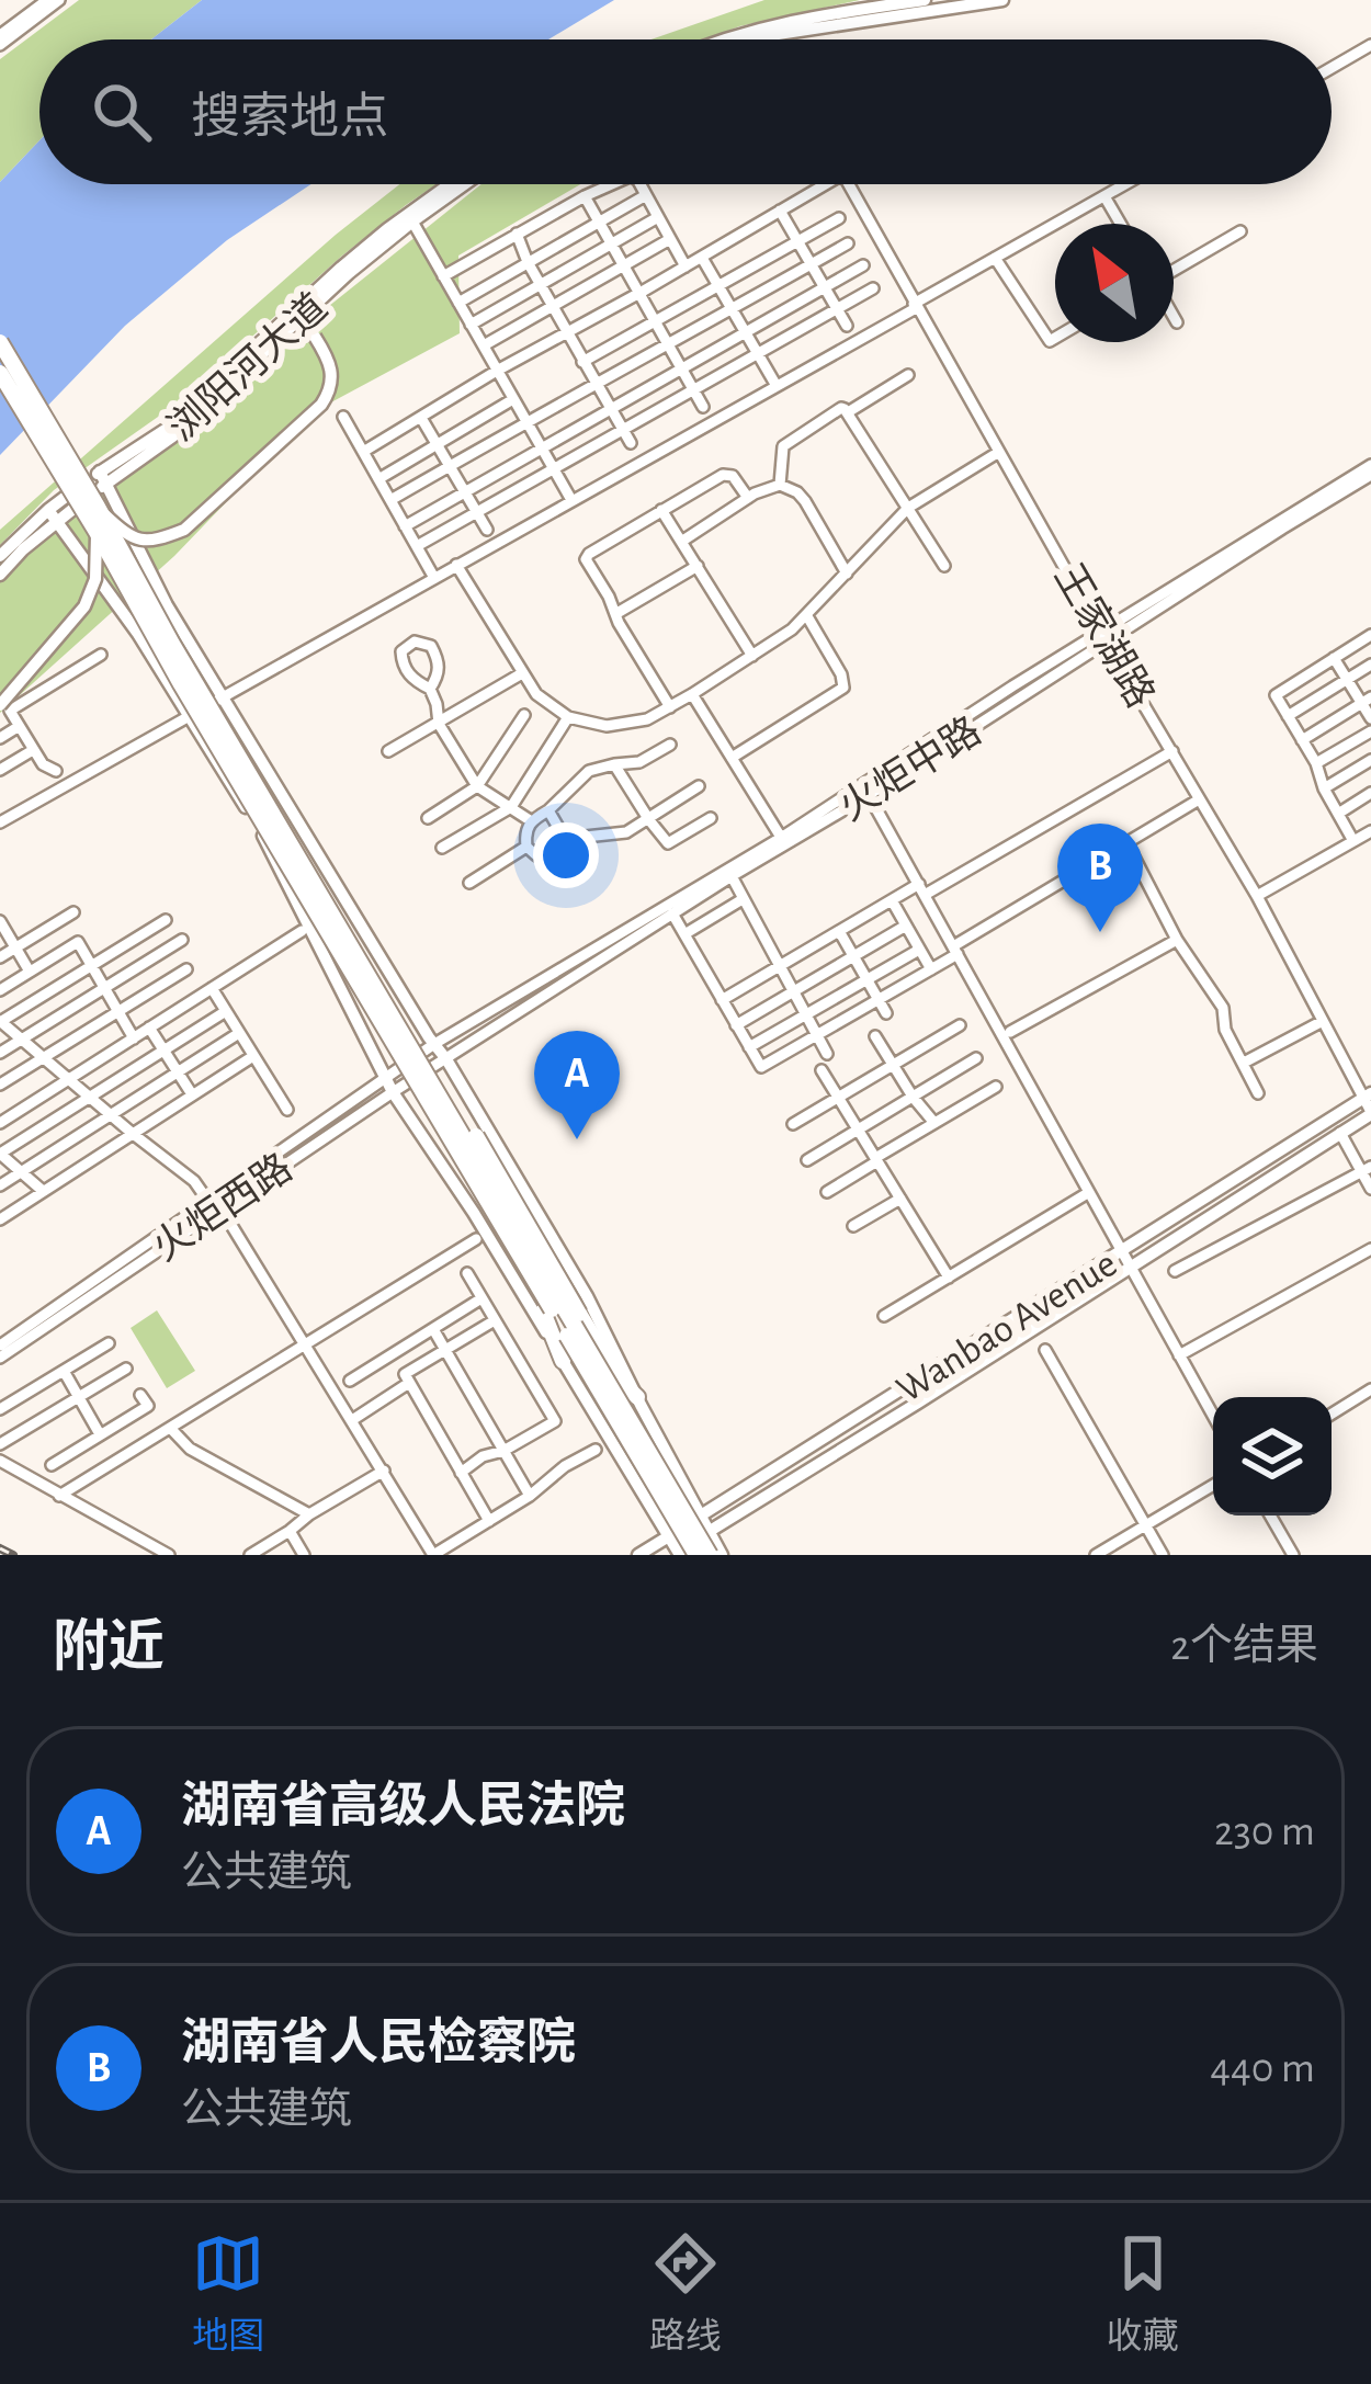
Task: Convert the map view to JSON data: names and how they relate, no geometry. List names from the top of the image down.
{
  "streets": {
    "main road": ["浏阳河大道", "Wanbao Avenue"],
    "street": ["王家湖路", "火炬中路", "火炬西路"]
  },
  "crossings": [
    ["王家湖路", "火炬中路"],
    ["王家湖路", "Wanbao Avenue"],
    ["火炬中路", "火炬西路"]
  ],
  "north": "top left",
  "page": {
    "search": "搜索地点",
    "pins": ["B", "A"],
    "heading": ["附近", "2个结果"],
    "list": [
      {
        "mark": "A",
        "name": "湖南省高级人民法院",
        "note": "公共建筑",
        "value": "230 m"
      },
      {
        "mark": "B",
        "name": "湖南省人民检察院",
        "note": "公共建筑",
        "value": "440 m"
      }
    ],
    "nav": ["地图", "路线", "收藏"]
  }
}
